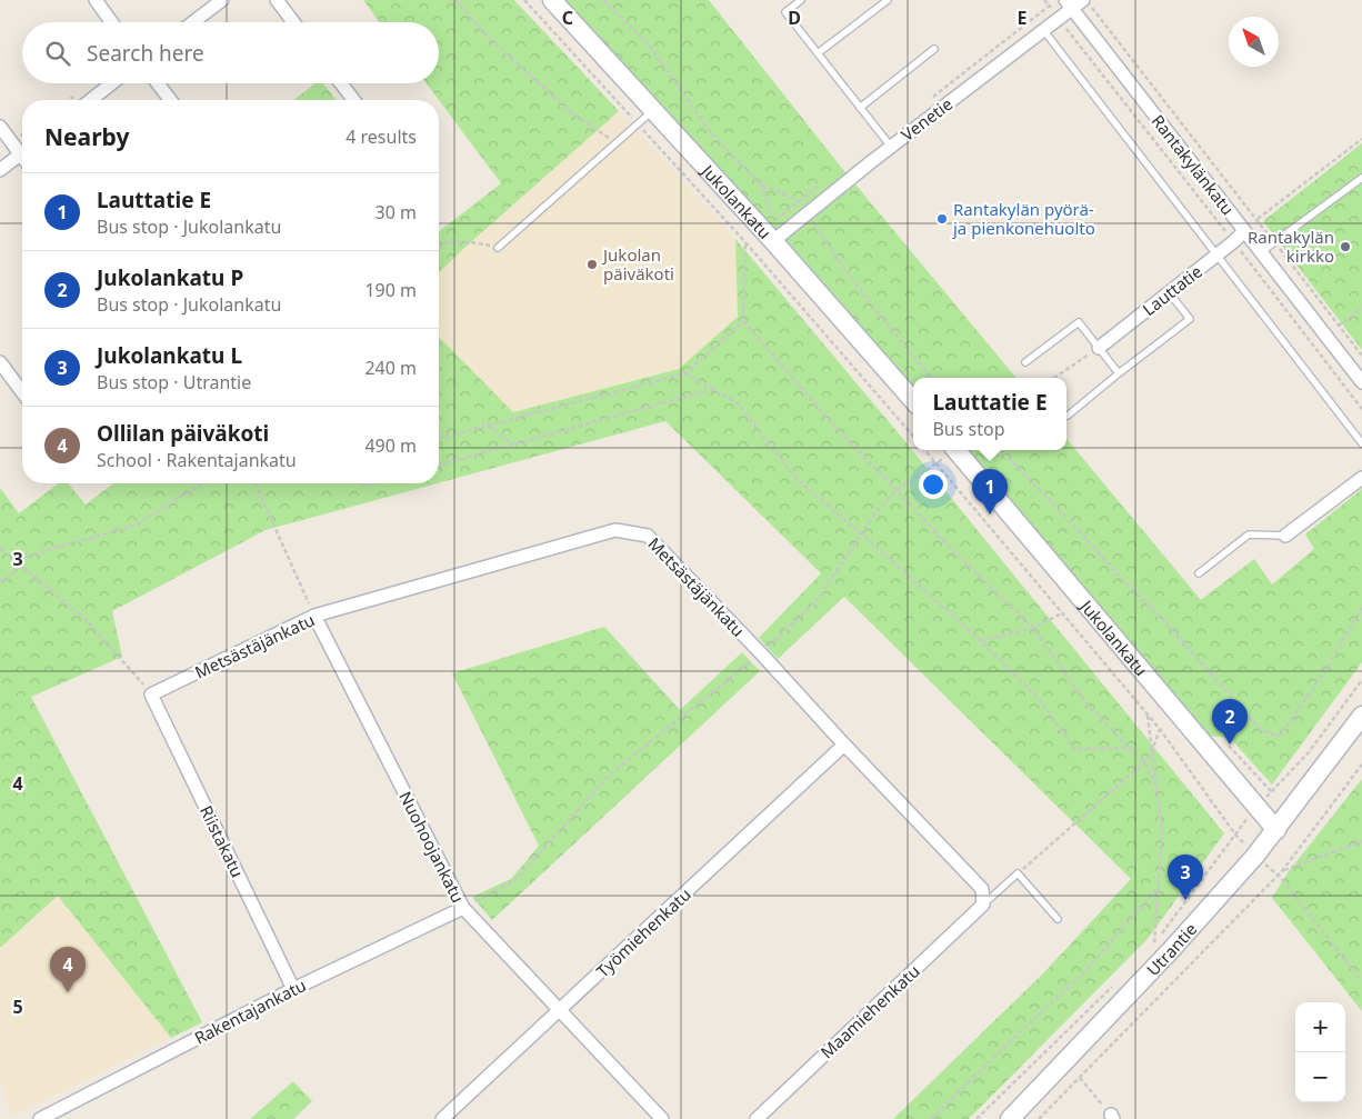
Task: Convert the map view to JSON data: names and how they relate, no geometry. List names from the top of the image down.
{
  "streets": {
    "main road": ["Jukolankatu", "Utrantie"],
    "street": [
      "Venetie",
      "Rantakylänkatu",
      "Lauttatie",
      "Metsästäjänkatu",
      "Riistakatu",
      "Nuohoojankatu",
      "Työmiehenkatu",
      "Rakentajankatu",
      "Maamiehenkatu"
    ]
  },
  "crossings": [
    ["Venetie", "Rantakylänkatu"],
    ["Venetie", "Jukolankatu"],
    ["Rantakylänkatu", "Lauttatie"],
    ["Jukolankatu", "Utrantie"],
    ["Metsästäjänkatu", "Riistakatu"],
    ["Metsästäjänkatu", "Nuohoojankatu"],
    ["Metsästäjänkatu", "Työmiehenkatu"],
    ["Metsästäjänkatu", "Maamiehenkatu"],
    ["Riistakatu", "Rakentajankatu"],
    ["Nuohoojankatu", "Työmiehenkatu"],
    ["Nuohoojankatu", "Rakentajankatu"]
  ],
  "places": ["Rantakylän pyörä- ja pienkonehuolto", "Rantakylän kirkko", "Jukolan päiväkoti"],
  "north": "top left",
  "page": {
    "search": "Search here",
    "heading": ["Nearby", "4 results"],
    "list": [
      {
        "mark": "1",
        "name": "Lauttatie E",
        "note": "Bus stop · Jukolankatu",
        "value": "30 m"
      },
      {
        "mark": "2",
        "name": "Jukolankatu P",
        "note": "Bus stop · Jukolankatu",
        "value": "190 m"
      },
      {
        "mark": "3",
        "name": "Jukolankatu L",
        "note": "Bus stop · Utrantie",
        "value": "240 m"
      },
      {
        "mark": "4",
        "name": "Ollilan päiväkoti",
        "note": "School · Rakentajankatu",
        "value": "490 m"
      }
    ],
    "popup": ["Lauttatie E", "Bus stop"],
    "pins": [
      "1",
      "2",
      "3",
      "4"
    ],
    "map_buttons": ["+", "−"]
  },
  "grid": {
    "columns": ["C", "D", "E"],
    "rows": ["3", "4", "5"]
  }
}
